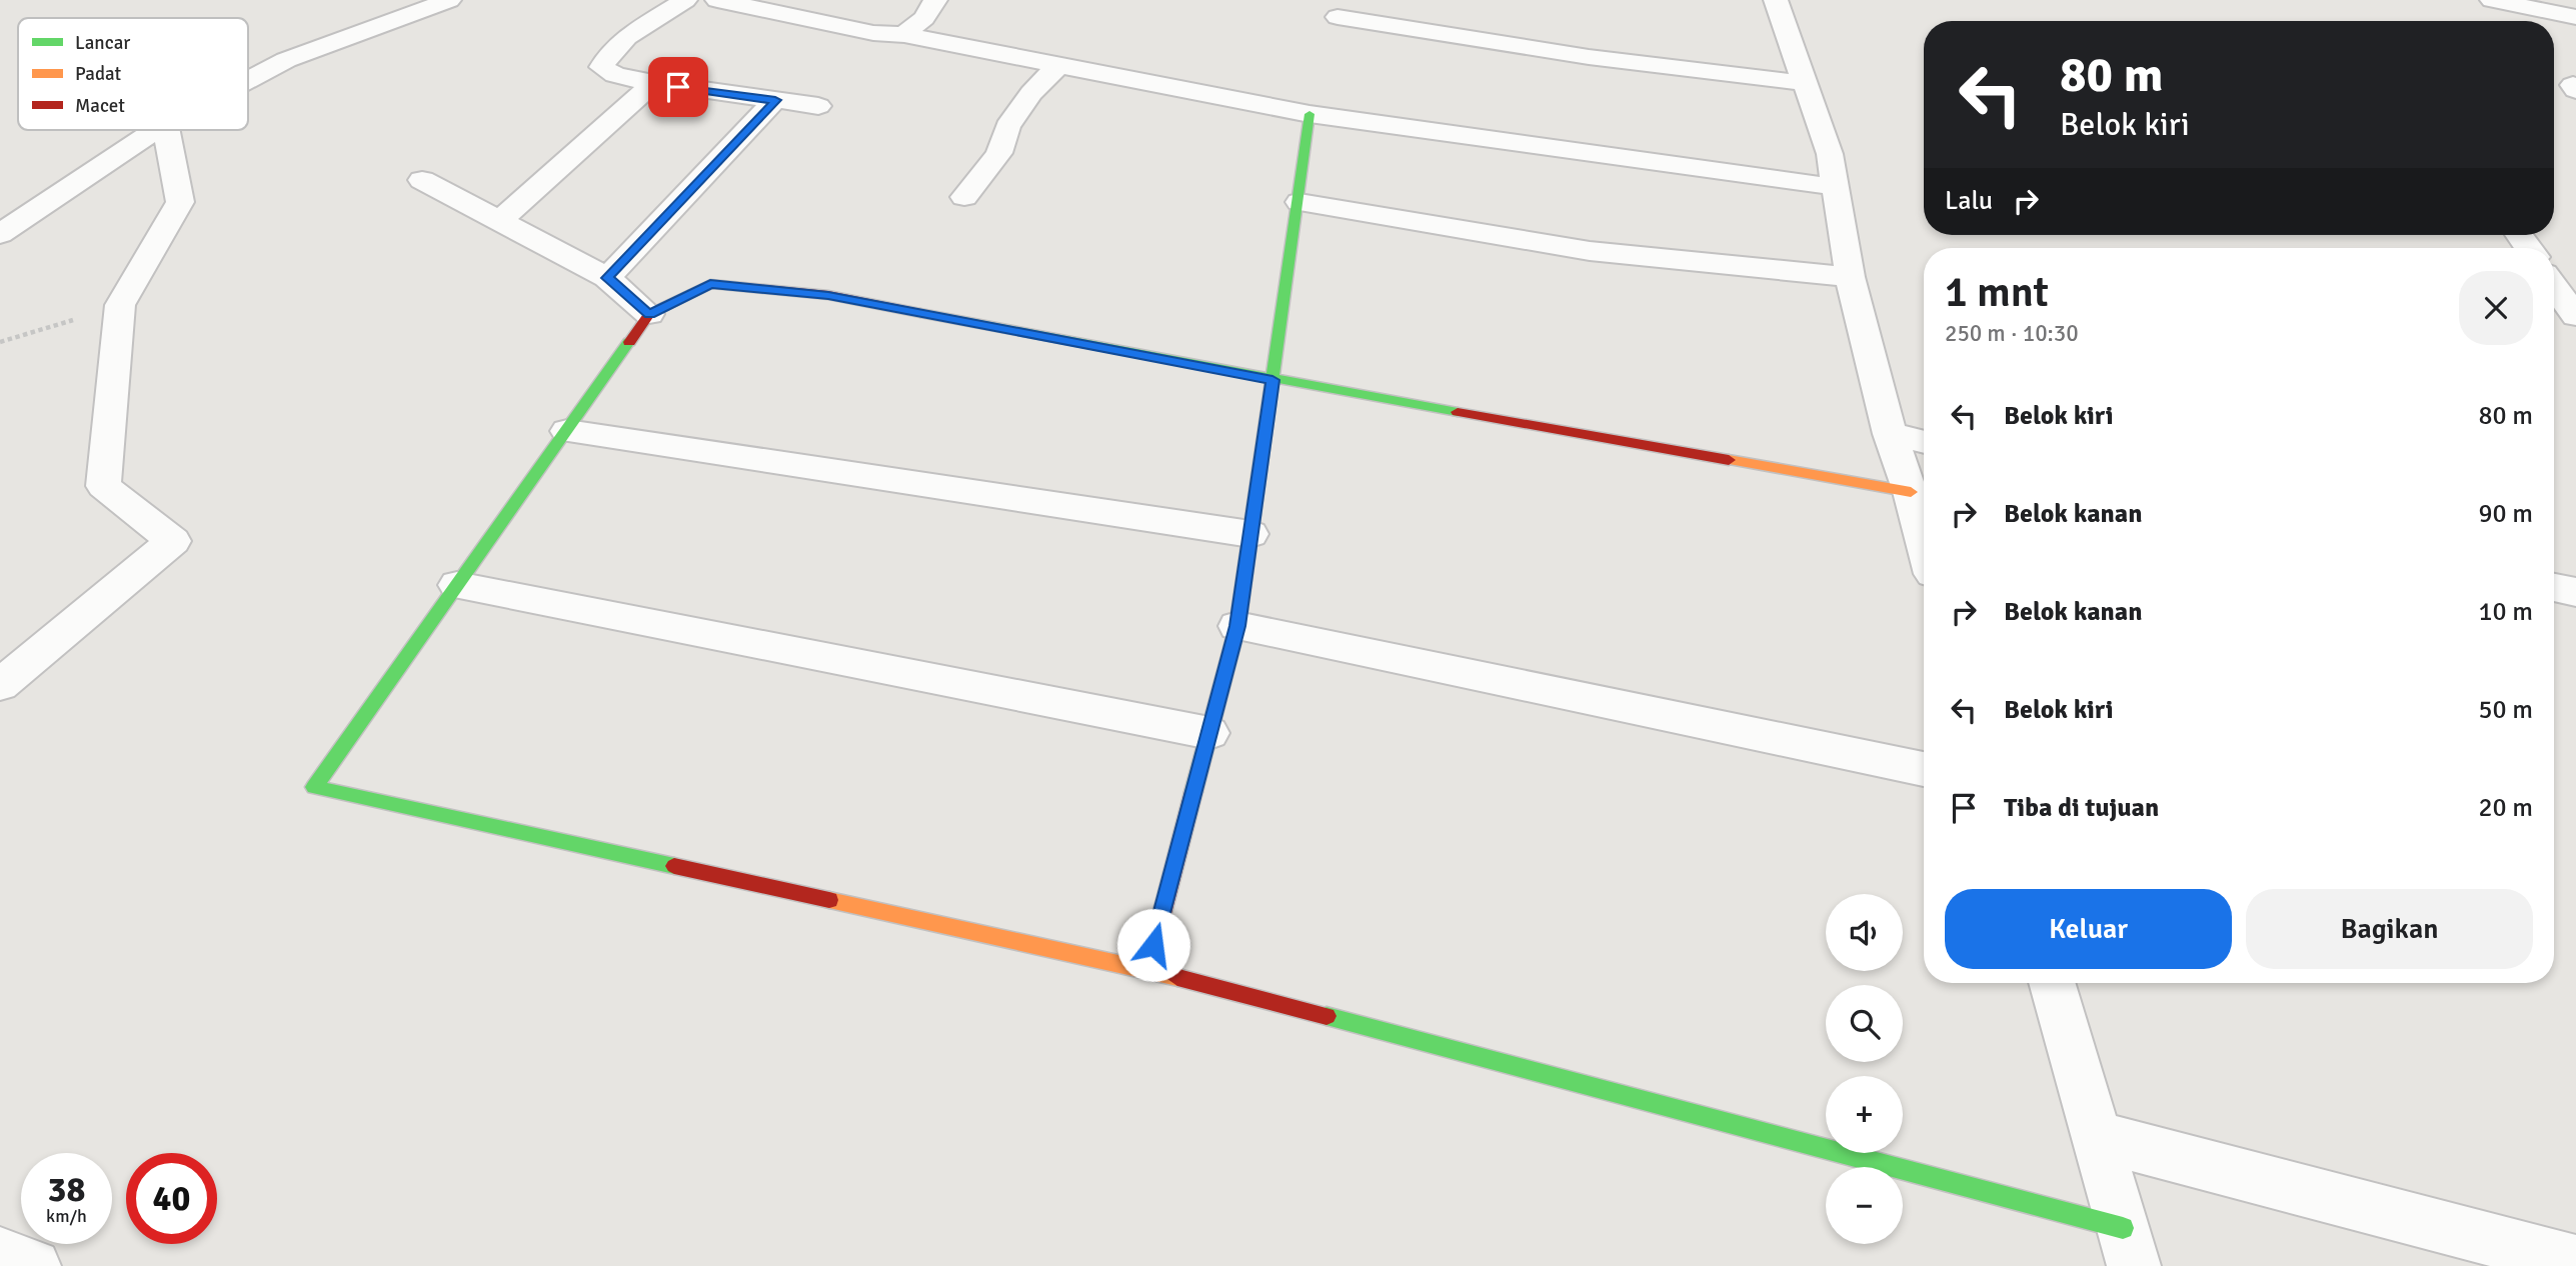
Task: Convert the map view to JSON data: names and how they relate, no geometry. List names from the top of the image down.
{
  "legend": ["Lancar", "Padat", "Macet"],
  "page": {
    "turn": ["80 m", "Belok kiri"],
    "then": "Lalu",
    "heading": ["1 mnt", "250 m · 10:30"],
    "list": [
      {
        "name": "Belok kiri",
        "value": "80 m"
      },
      {
        "name": "Belok kanan",
        "value": "90 m"
      },
      {
        "name": "Belok kanan",
        "value": "10 m"
      },
      {
        "name": "Belok kiri",
        "value": "50 m"
      },
      {
        "name": "Tiba di tujuan",
        "value": "20 m"
      }
    ],
    "buttons": ["Keluar", "Bagikan"],
    "map_buttons": ["+", "−"],
    "speed": "38 km/h",
    "limit": "40"
  }
}
